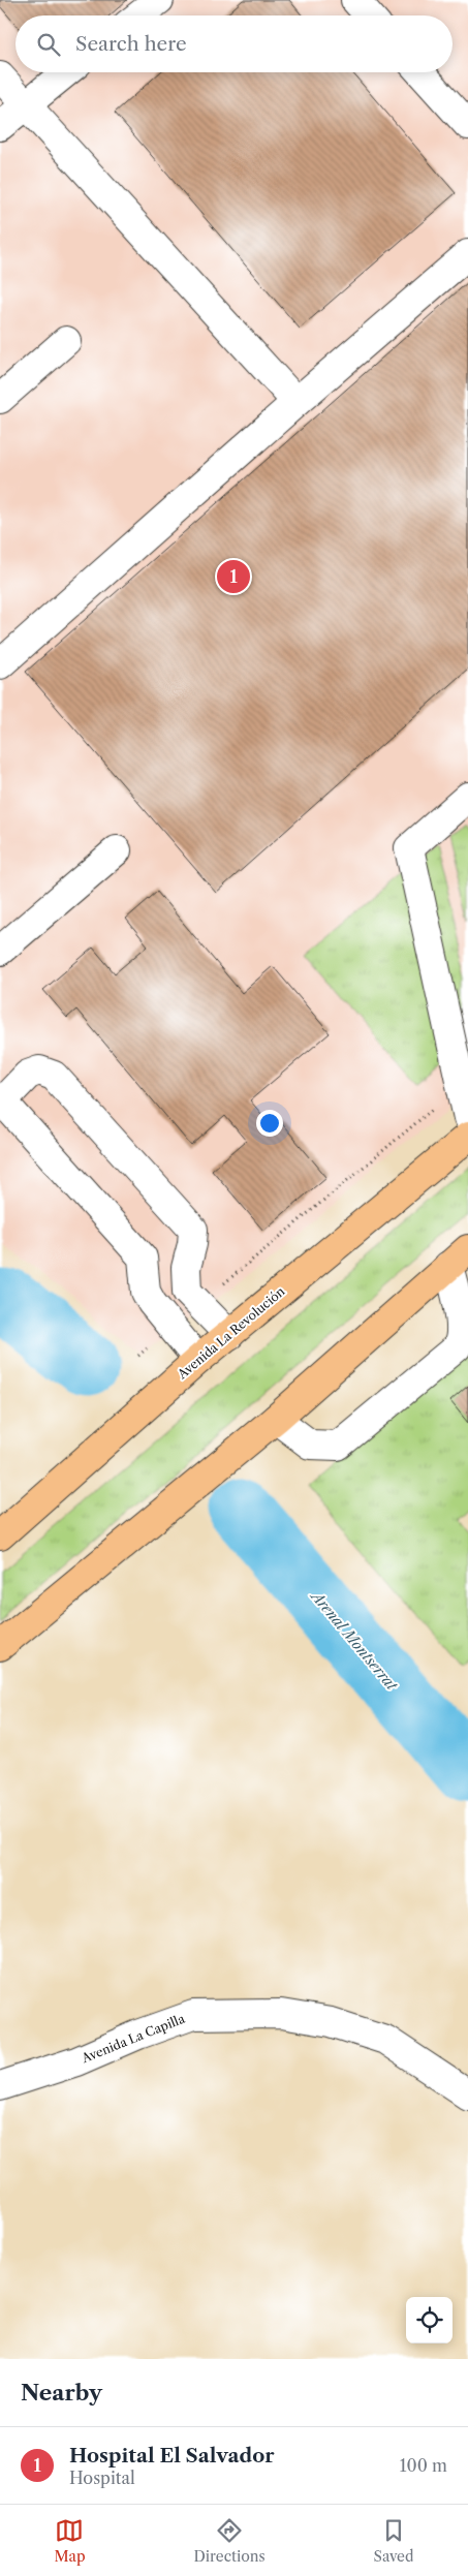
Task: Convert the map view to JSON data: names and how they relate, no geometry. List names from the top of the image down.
{
  "streets": {
    "main road": ["Avenida La Revolución"],
    "street": ["Avenida La Capilla"]
  },
  "water": ["Arenal Montserrat"],
  "page": {
    "search": "Search here",
    "pins": "1",
    "heading": "Nearby",
    "list": [
      {
        "mark": "1",
        "name": "Hospital El Salvador",
        "note": "Hospital",
        "value": "100 m"
      }
    ],
    "nav": ["Map", "Directions", "Saved"]
  }
}
